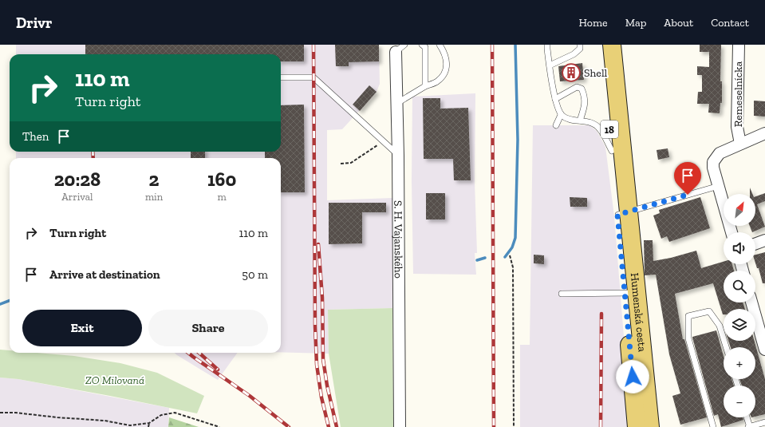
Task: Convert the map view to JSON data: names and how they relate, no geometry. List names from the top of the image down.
{
  "streets": {
    "main road": ["18", "Humenská cesta"],
    "street": ["Remeselnícka", "S. H. Vajanského"]
  },
  "parks": ["ZO Milovaná"],
  "places": {
    "building": ["Shell"]
  },
  "north": "top right",
  "page": {
    "header": "Drivr",
    "nav": [
      "Home",
      "Map",
      "About",
      "Contact"
    ],
    "turn": ["110 m", "Turn right"],
    "then": "Then",
    "eta": [
      "20:28",
      "Arrival",
      "2",
      "min",
      "160",
      "m"
    ],
    "map_buttons": ["+", "−"],
    "list": [
      {
        "name": "Turn right",
        "value": "110 m"
      },
      {
        "name": "Arrive at destination",
        "value": "50 m"
      }
    ],
    "buttons": ["Exit", "Share"]
  }
}
